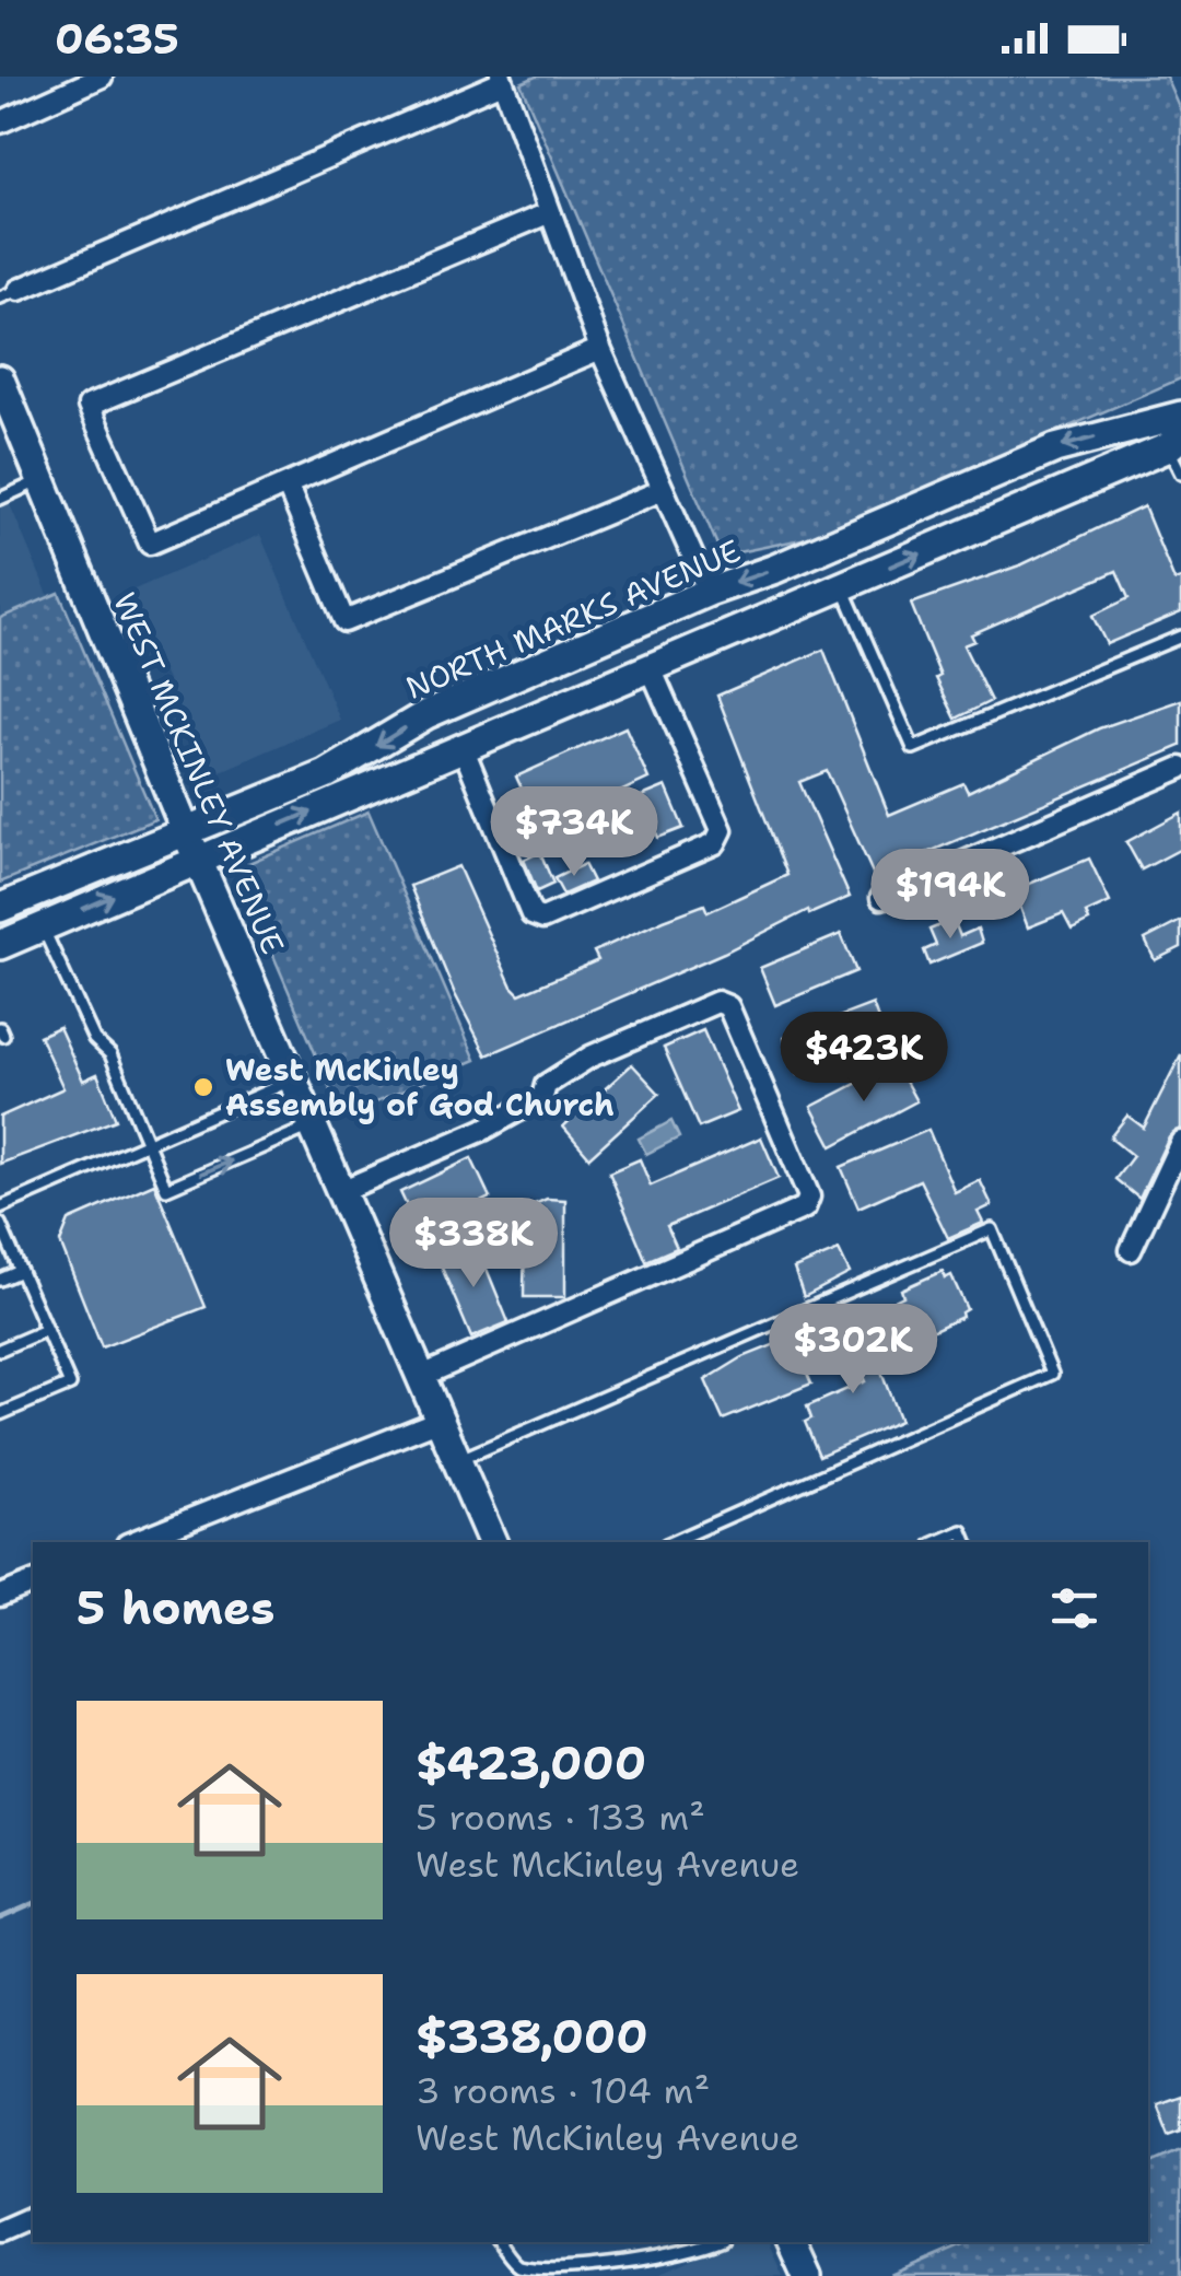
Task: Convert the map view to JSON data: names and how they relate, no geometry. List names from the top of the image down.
{
  "streets": {
    "main road": ["NORTH MARKS AVENUE", "WEST MCKINLEY AVENUE"]
  },
  "crossings": [
    ["NORTH MARKS AVENUE", "WEST MCKINLEY AVENUE"]
  ],
  "places": ["West McKinley Assembly of God Church"],
  "page": {
    "status": "06:35",
    "price": [
      "$734K",
      "$194K",
      "$423K",
      "$338K",
      "$302K"
    ],
    "heading": "5 homes",
    "list": [
      {
        "name": "$423,000",
        "note": "5 rooms · 133 m² · West McKinley Avenue"
      },
      {
        "name": "$338,000",
        "note": "3 rooms · 104 m² · West McKinley Avenue"
      }
    ]
  }
}
